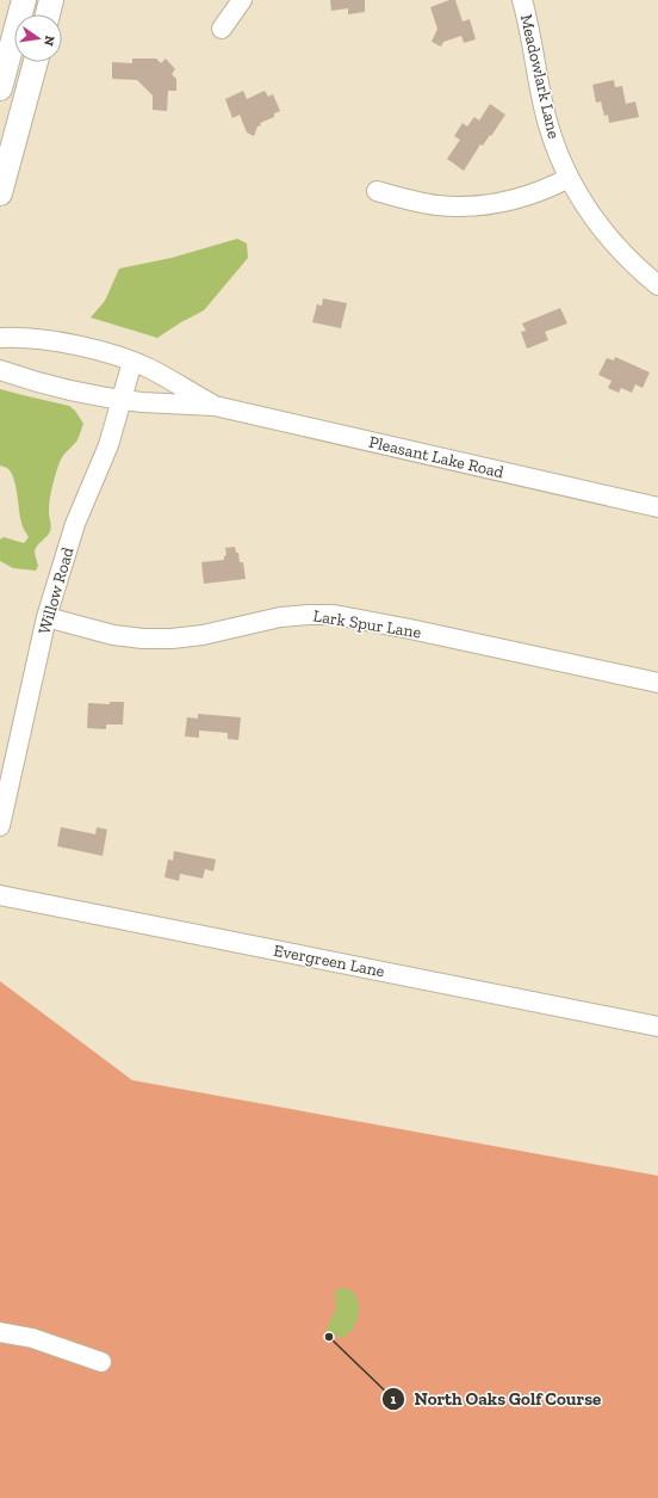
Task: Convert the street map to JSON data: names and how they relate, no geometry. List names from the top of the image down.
{
  "streets": {
    "street": [
      "Meadowlark Lane",
      "Pleasant Lake Road",
      "Willow Road",
      "Lark Spur Lane",
      "Evergreen Lane"
    ]
  },
  "crossings": [
    ["Pleasant Lake Road", "Willow Road"],
    ["Willow Road", "Lark Spur Lane"]
  ],
  "places": ["North Oaks Golf Course"],
  "north": "right"
}
